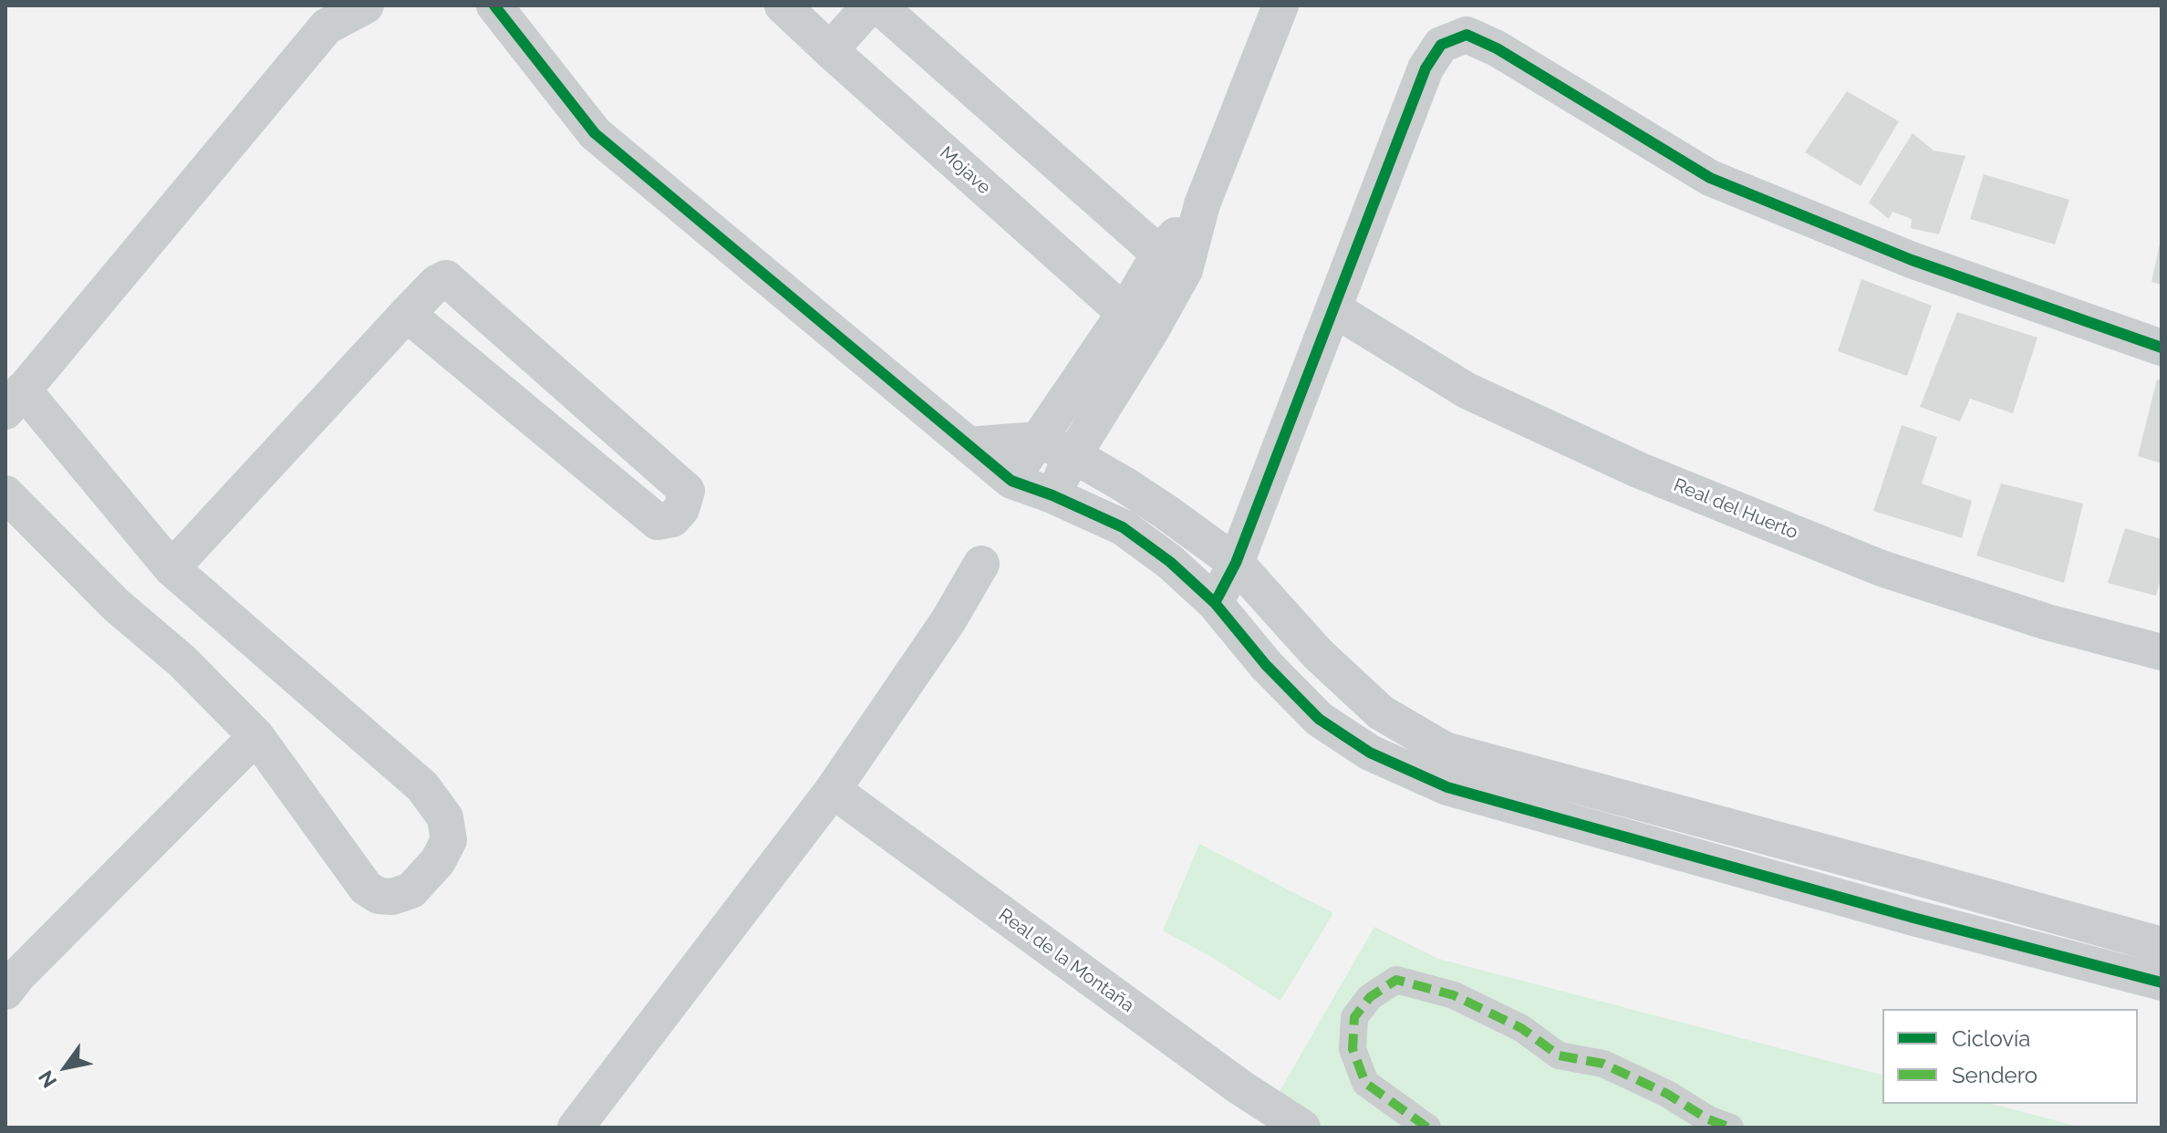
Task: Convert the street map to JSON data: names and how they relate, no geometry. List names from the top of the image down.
{
  "streets": {
    "street": ["Mojave", "Real del Huerto", "Real de la Montaña"]
  },
  "legend": ["Ciclovía", "Sendero"],
  "north": "bottom left"
}
